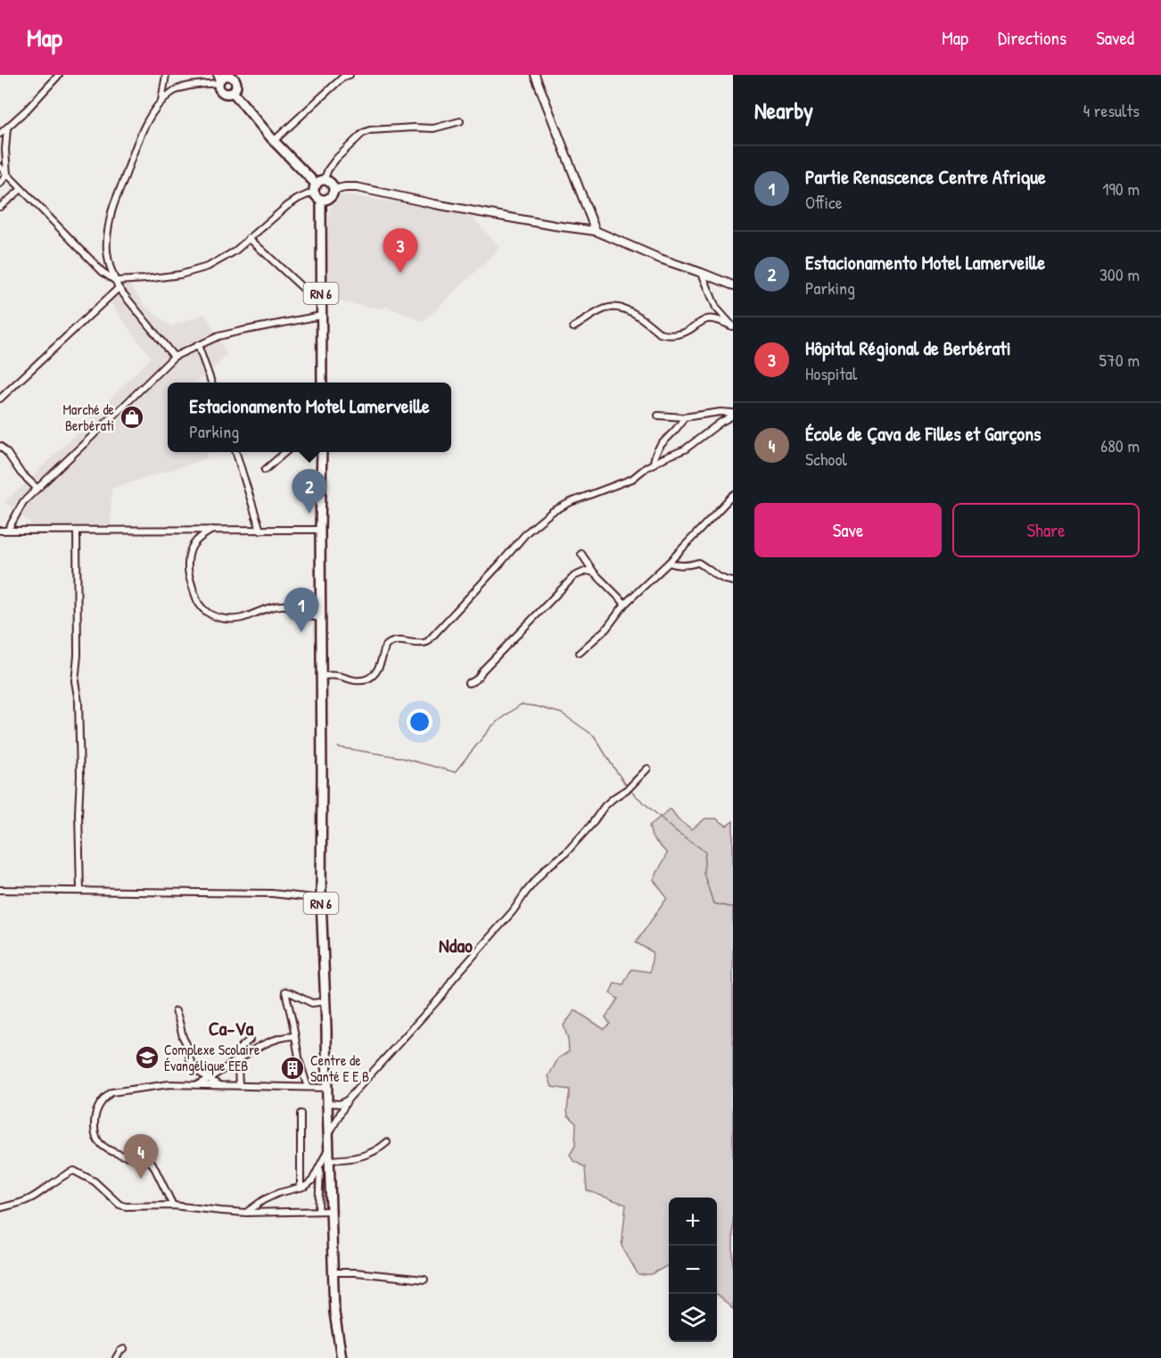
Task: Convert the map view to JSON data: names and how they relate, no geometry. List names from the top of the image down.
{
  "streets": {
    "main road": ["RN 6"]
  },
  "districts": ["Ndao", "Ca-Va"],
  "places": {
    "shop": ["Marché de Berbérati"],
    "school or university": ["Complexe Scolaire Évangélique EEB"],
    "building": ["Centre de Santé E E B"]
  },
  "page": {
    "header": "Map",
    "nav": ["Map", "Directions", "Saved"],
    "heading": ["Nearby", "4 results"],
    "list": [
      {
        "mark": "1",
        "name": "Partie Renascence Centre Afrique",
        "note": "Office",
        "value": "190 m"
      },
      {
        "mark": "2",
        "name": "Estacionamento Motel Lamerveille",
        "note": "Parking",
        "value": "300 m"
      },
      {
        "mark": "3",
        "name": "Hôpital Régional de Berbérati",
        "note": "Hospital",
        "value": "570 m"
      },
      {
        "mark": "4",
        "name": "École de Çava de Filles et Garçons",
        "note": "School",
        "value": "680 m"
      }
    ],
    "pins": [
      "3",
      "2",
      "1",
      "4"
    ],
    "popup": ["Estacionamento Motel Lamerveille", "Parking"],
    "buttons": ["Save", "Share"],
    "map_buttons": ["+", "−"]
  }
}
